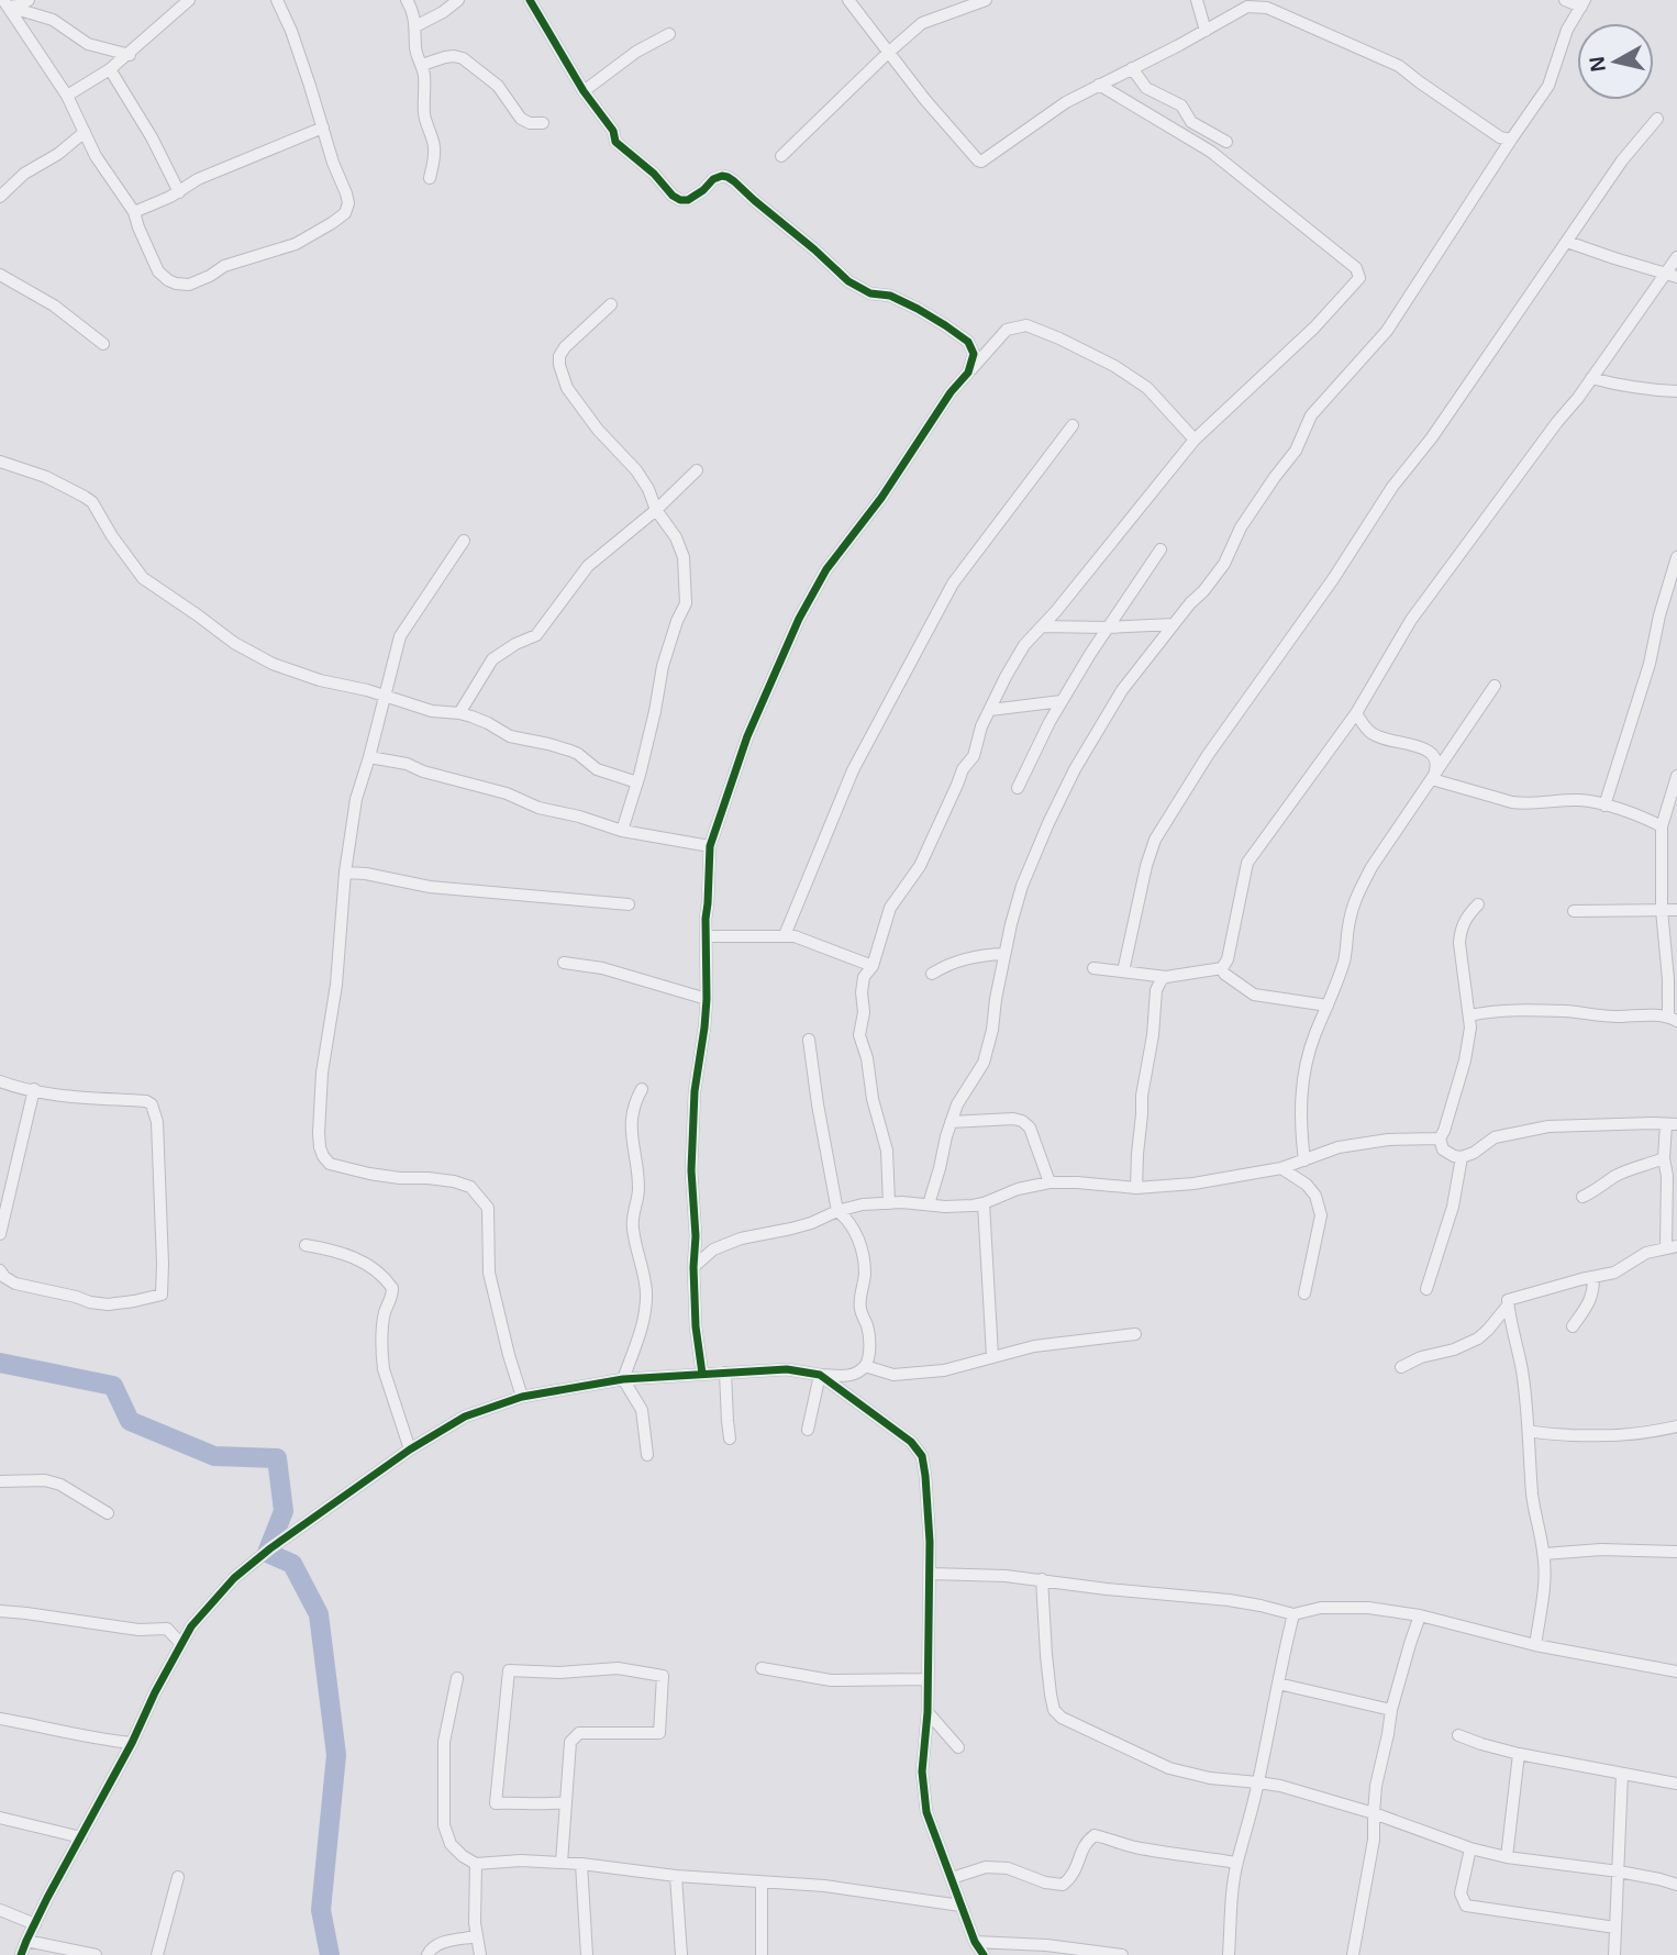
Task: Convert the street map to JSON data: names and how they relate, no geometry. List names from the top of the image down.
{
  "north": "left"
}
